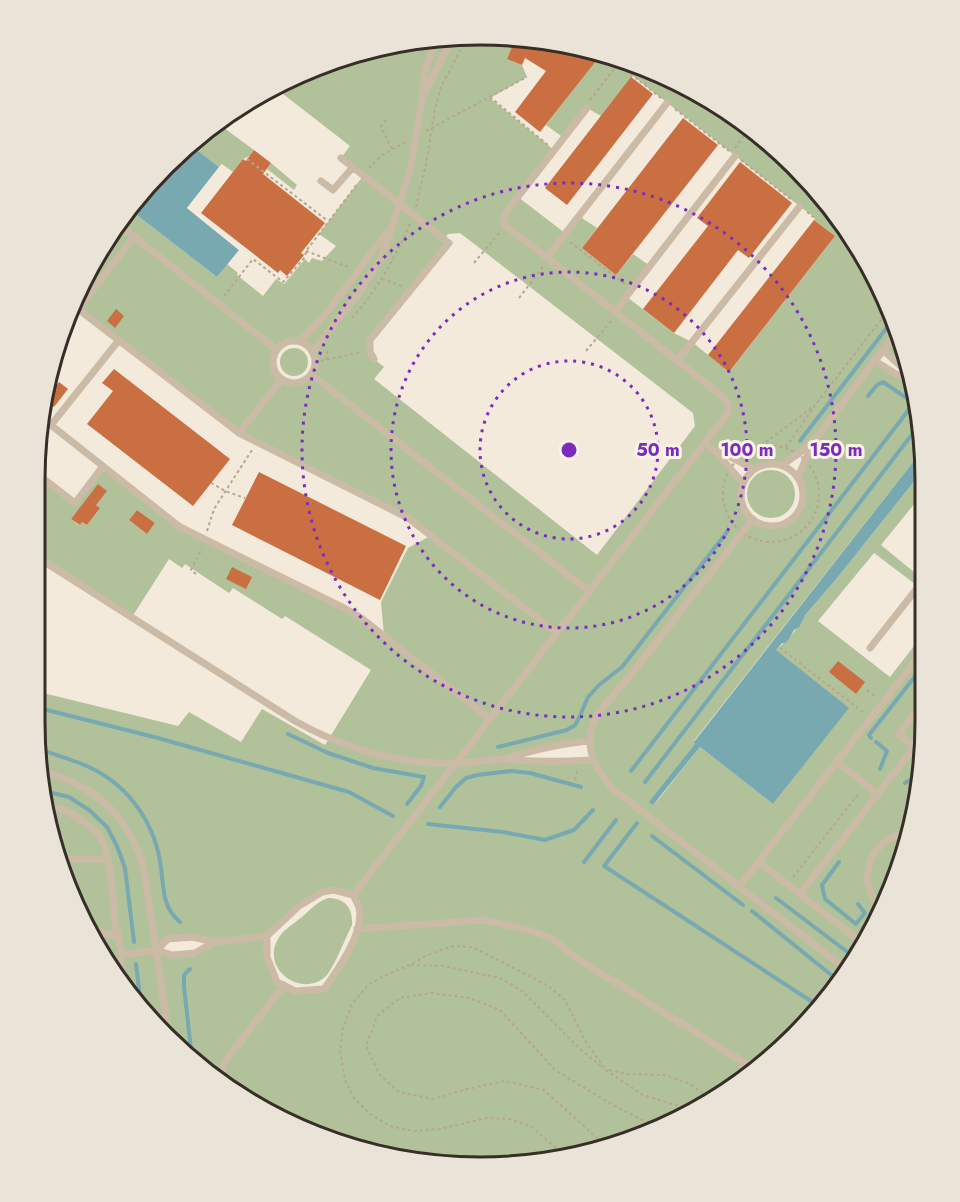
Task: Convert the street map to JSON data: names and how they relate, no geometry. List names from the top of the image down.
{
  "rings": ["50 m", "100 m", "150 m"]
}
